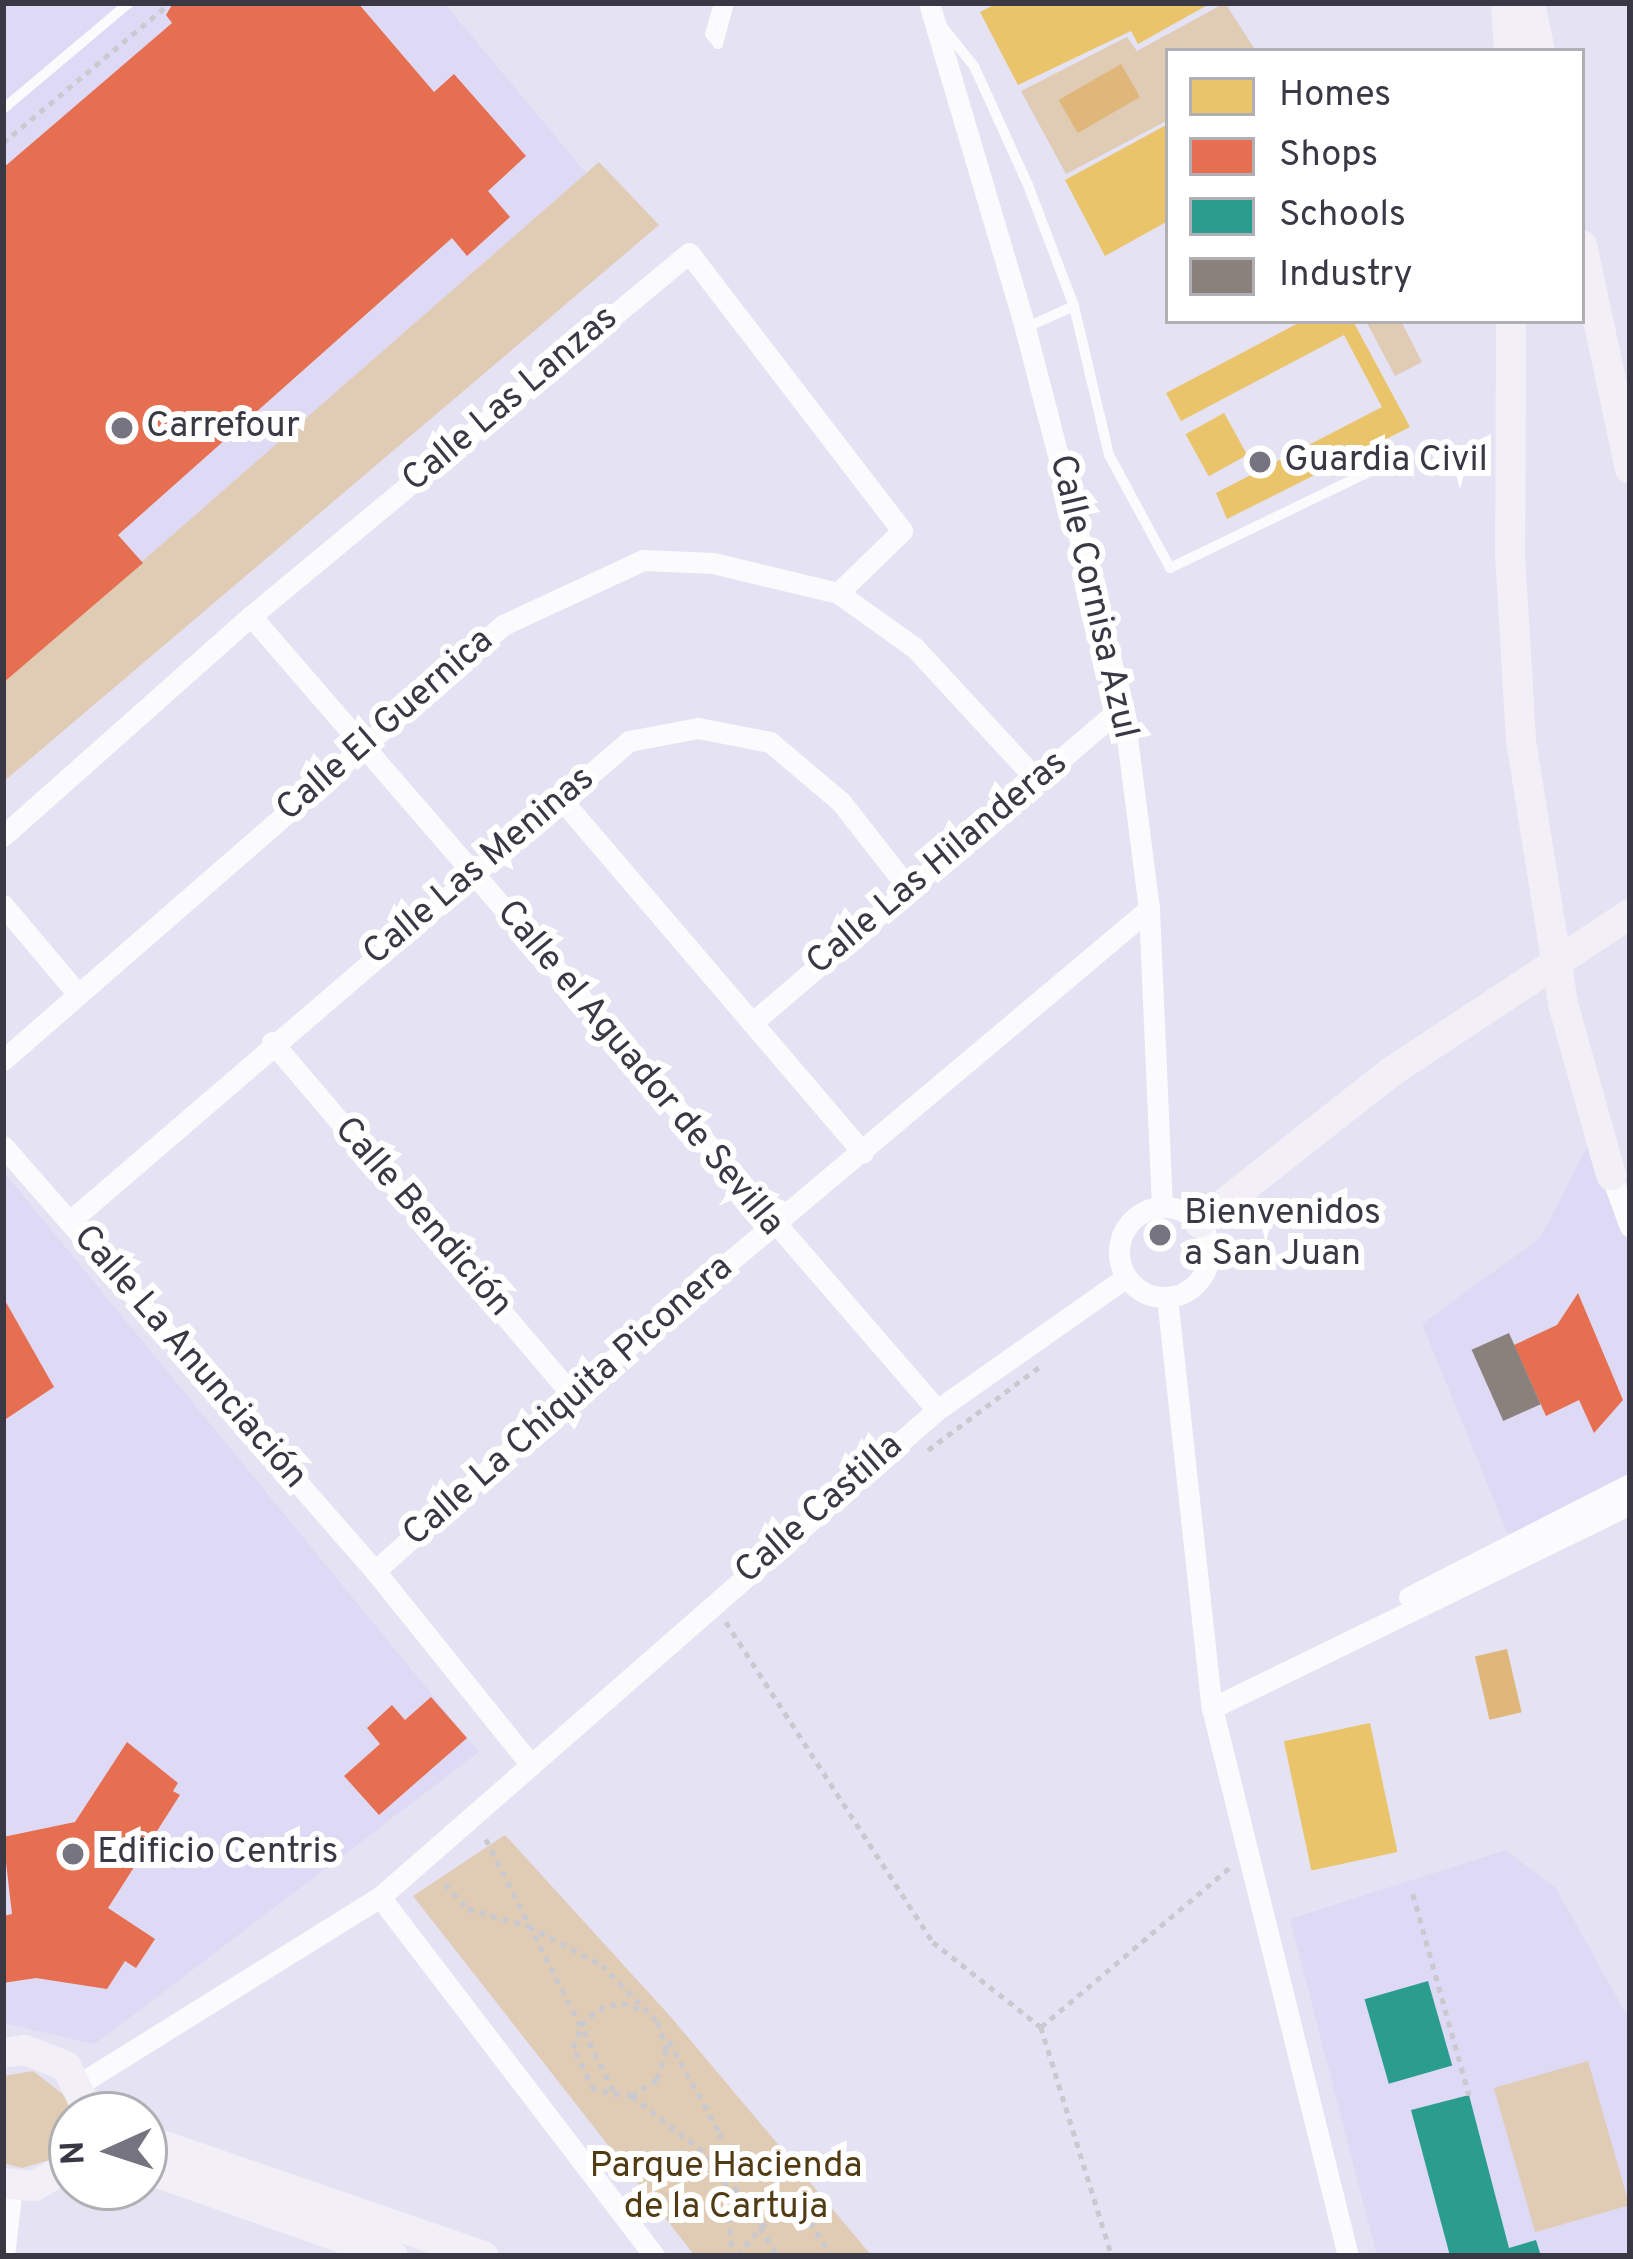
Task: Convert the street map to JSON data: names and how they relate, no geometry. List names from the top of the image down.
{
  "streets": {
    "street": [
      "Calle Las Lanzas",
      "Calle Cornisa Azul",
      "Calle El Guernica",
      "Calle Las Hilanderas",
      "Calle Las Meninas",
      "Calle el Aguador de Sevilla",
      "Calle Bendición",
      "Calle La Anunciación",
      "Calle La Chiquita Piconera",
      "Calle Castilla"
    ]
  },
  "crossings": [
    ["Calle Las Lanzas", "Calle El Guernica"],
    ["Calle Las Lanzas", "Calle el Aguador de Sevilla"],
    ["Calle Cornisa Azul", "Calle Las Hilanderas"],
    ["Calle Cornisa Azul", "Calle La Chiquita Piconera"],
    ["Calle Cornisa Azul", "Calle Castilla"],
    ["Calle El Guernica", "Calle el Aguador de Sevilla"],
    ["Calle Las Hilanderas", "Calle Las Meninas"],
    ["Calle Las Meninas", "Calle el Aguador de Sevilla"],
    ["Calle Las Meninas", "Calle Bendición"],
    ["Calle Las Meninas", "Calle La Anunciación"],
    ["Calle el Aguador de Sevilla", "Calle La Chiquita Piconera"],
    ["Calle el Aguador de Sevilla", "Calle Castilla"],
    ["Calle Bendición", "Calle La Chiquita Piconera"],
    ["Calle La Anunciación", "Calle La Chiquita Piconera"],
    ["Calle La Anunciación", "Calle Castilla"]
  ],
  "parks": ["Parque Hacienda de la Cartuja"],
  "places": [
    "Carrefour",
    "Guardia Civil",
    "Bienvenidos a San Juan",
    "Edificio Centris"
  ],
  "legend": [
    "Homes",
    "Shops",
    "Schools",
    "Industry"
  ],
  "north": "left"
}
